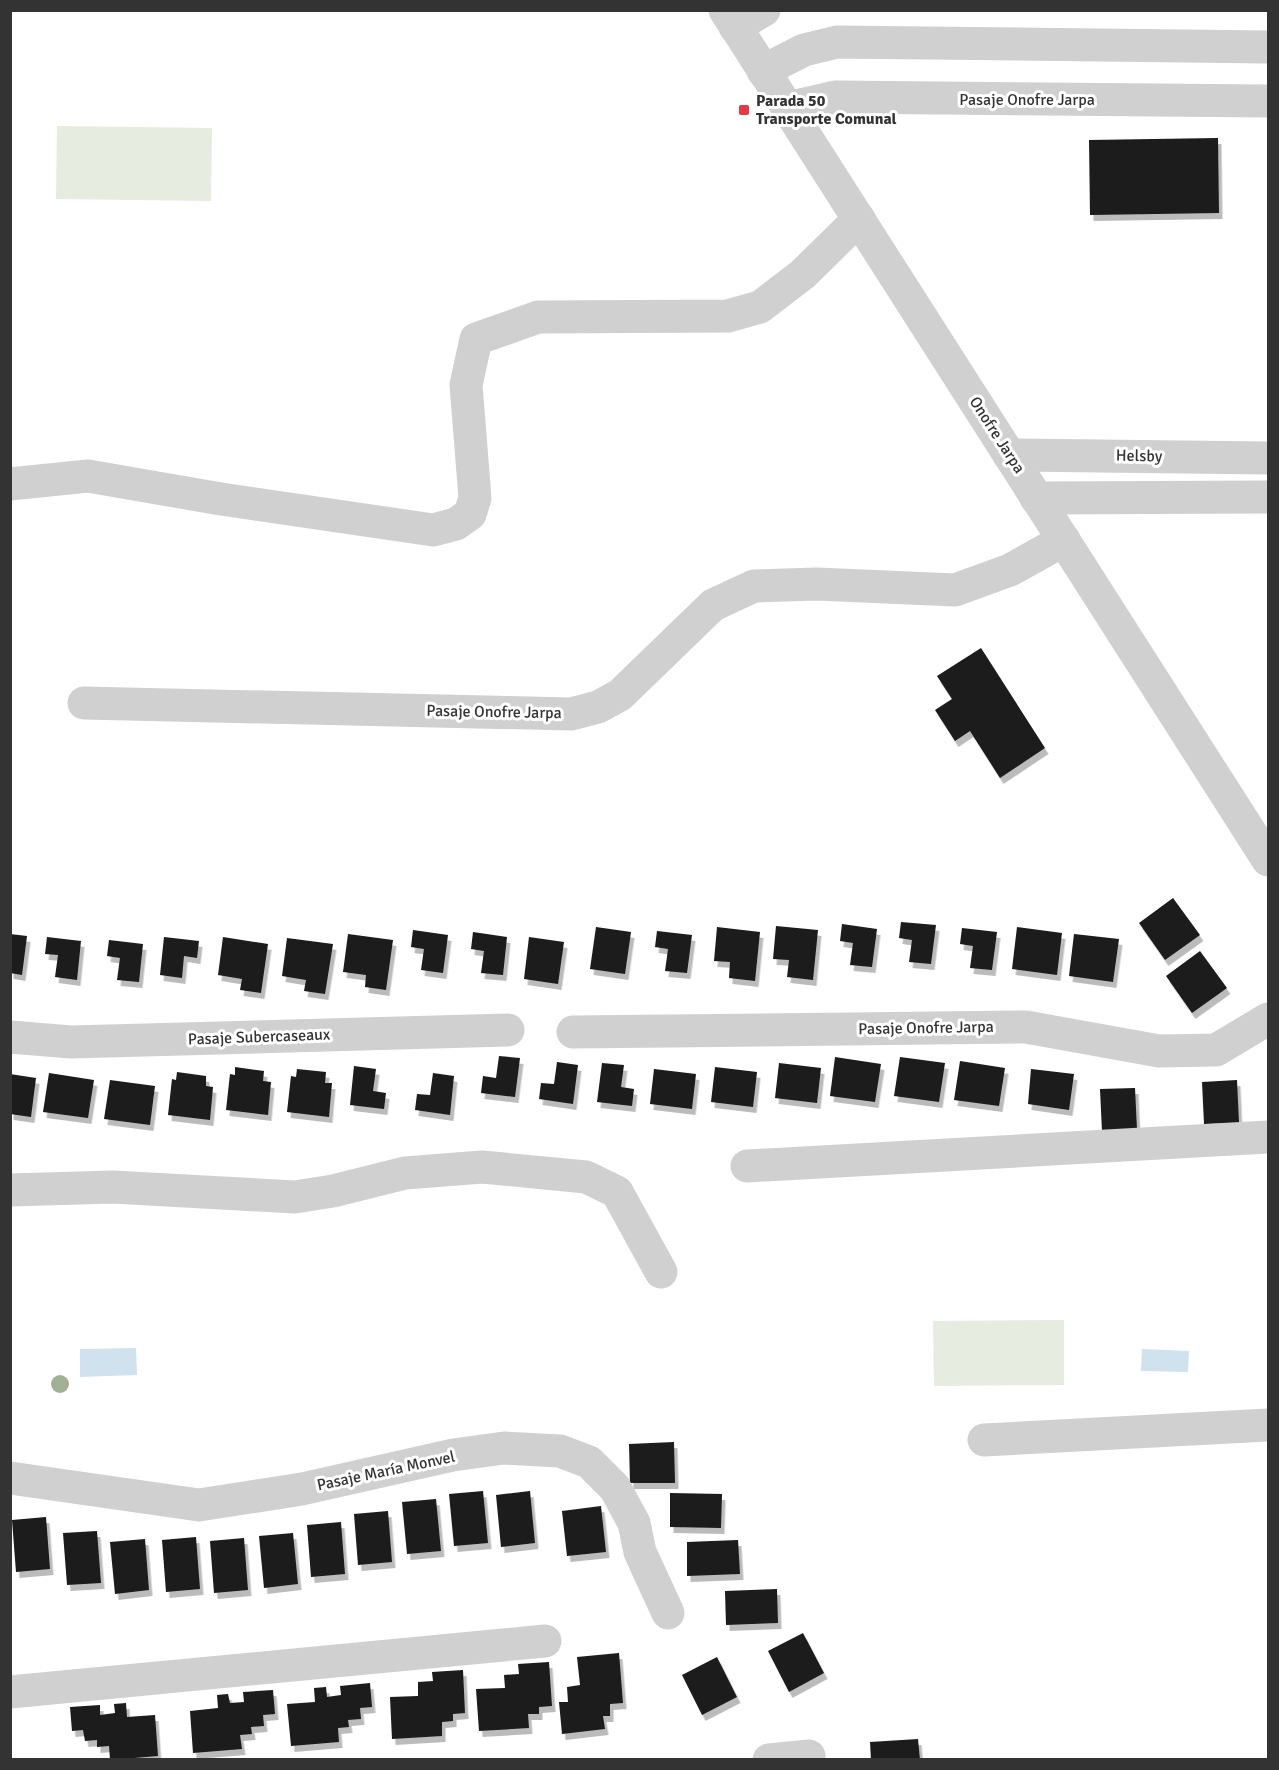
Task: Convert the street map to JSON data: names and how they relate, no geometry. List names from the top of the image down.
{
  "streets": {
    "street": [
      "Pasaje Onofre Jarpa",
      "Onofre Jarpa",
      "Helsby",
      "Pasaje Subercaseaux",
      "Pasaje María Monvel"
    ]
  },
  "crossings": [
    ["Pasaje Onofre Jarpa", "Onofre Jarpa"],
    ["Onofre Jarpa", "Helsby"]
  ],
  "places": {
    "transit": ["Parada 50 Transporte Comunal"]
  }
}
